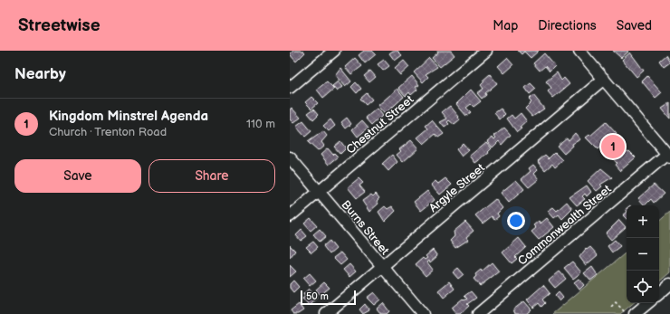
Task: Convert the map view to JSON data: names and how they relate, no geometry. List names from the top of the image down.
{
  "streets": {
    "street": [
      "Chestnut Street",
      "Argyle Street",
      "Commonwealth Street",
      "Burns Street"
    ]
  },
  "crossings": [
    ["Chestnut Street", "Burns Street"],
    ["Argyle Street", "Burns Street"]
  ],
  "scale_bar": "50 m",
  "page": {
    "header": "Streetwise",
    "nav": ["Map", "Directions", "Saved"],
    "heading": "Nearby",
    "list": [
      {
        "mark": "1",
        "name": "Kingdom Minstrel Agenda",
        "note": "Church · Trenton Road",
        "value": "110 m"
      }
    ],
    "pins": "1",
    "buttons": ["Save", "Share"],
    "map_buttons": ["+", "−"],
    "scale": "50 m"
  }
}
